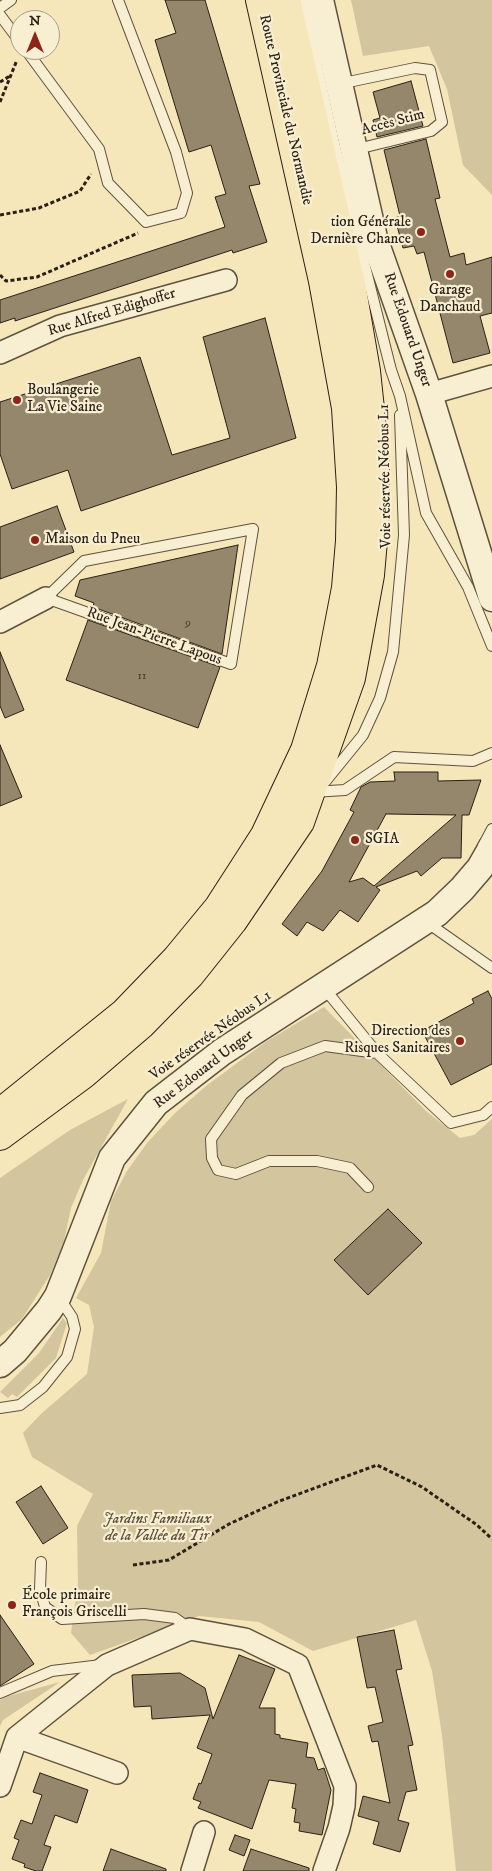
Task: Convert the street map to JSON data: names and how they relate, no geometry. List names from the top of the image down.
{
  "streets": {
    "highway": ["Route Provinciale du Normandie"],
    "street": ["Rue Alfred Edighoffer", "Rue Edouard Unger", "Rue Jean-Pierre Lapous"],
    "lane": ["Accès Stim", "Voie réservée Néobus L1"]
  },
  "crossings": [
    ["Route Provinciale du Normandie", "Voie réservée Néobus L1"],
    ["Accès Stim", "Rue Edouard Unger"]
  ],
  "parks": ["Jardins Familiaux de la Vallée du Tir"],
  "places": [
    "tion Générale Dernière Chance",
    "Garage Danchaud",
    "Boulangerie La Vie Saine",
    "Maison du Pneu",
    "SGIA",
    "Direction des Risques Sanitaires",
    "École primaire François Griscelli"
  ],
  "house_numbers": ["9", "11"],
  "north": "top"
}
